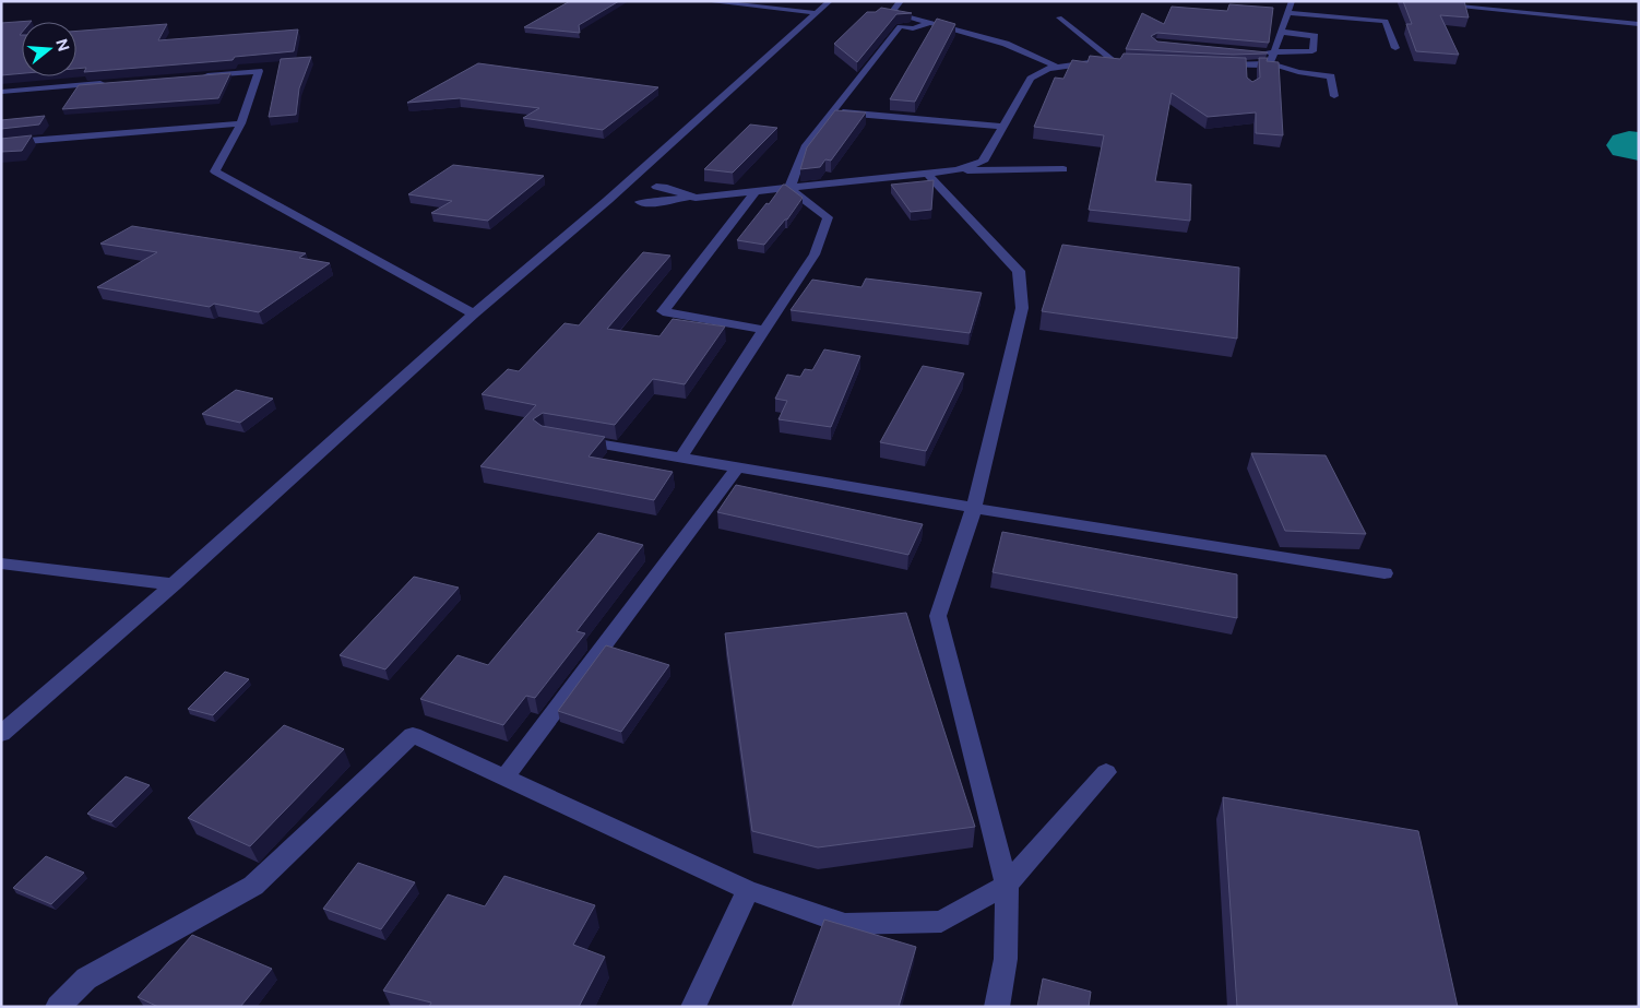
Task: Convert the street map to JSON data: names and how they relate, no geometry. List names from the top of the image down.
{
  "north": "right"
}
